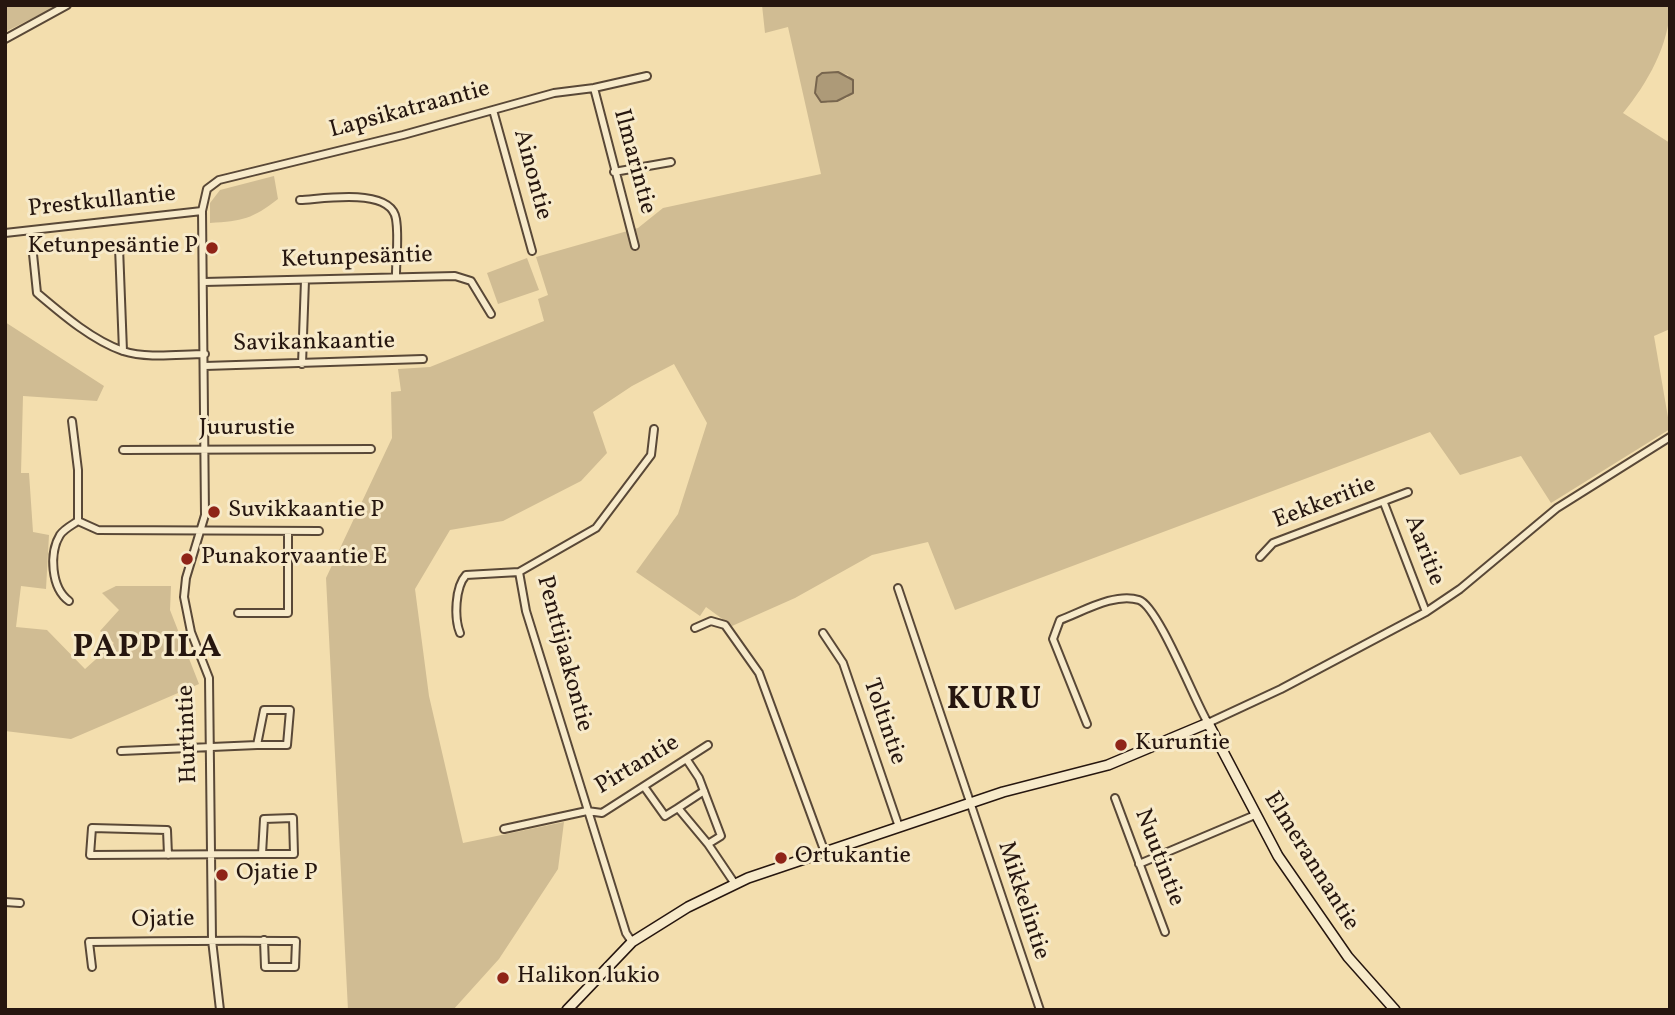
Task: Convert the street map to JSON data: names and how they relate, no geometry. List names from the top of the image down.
{
  "streets": {
    "street": [
      "Lapsikatraantie",
      "Ilmarintie",
      "Ainontie",
      "Prestkullantie",
      "Ketunpesäntie",
      "Savikankaantie",
      "Juurustie",
      "Eekkeritie",
      "Aaritie",
      "Penttijaakontie",
      "Toltintie",
      "Hurtintie",
      "Pirtantie",
      "Nuutintie",
      "Elmerannantie",
      "Mikkelintie",
      "Ojatie"
    ]
  },
  "crossings": [
    ["Lapsikatraantie", "Ilmarintie"],
    ["Lapsikatraantie", "Ainontie"],
    ["Lapsikatraantie", "Prestkullantie"],
    ["Lapsikatraantie", "Hurtintie"],
    ["Prestkullantie", "Hurtintie"],
    ["Ketunpesäntie", "Hurtintie"],
    ["Savikankaantie", "Hurtintie"],
    ["Juurustie", "Hurtintie"],
    ["Eekkeritie", "Aaritie"],
    ["Penttijaakontie", "Pirtantie"],
    ["Hurtintie", "Ojatie"]
  ],
  "districts": ["PAPPILA", "KURU"],
  "places": [
    "Ketunpesäntie P",
    "Suvikkaantie P",
    "Punakorvaantie E",
    "Kuruntie",
    "Ortukantie",
    "Ojatie P",
    "Halikon lukio"
  ]
}
